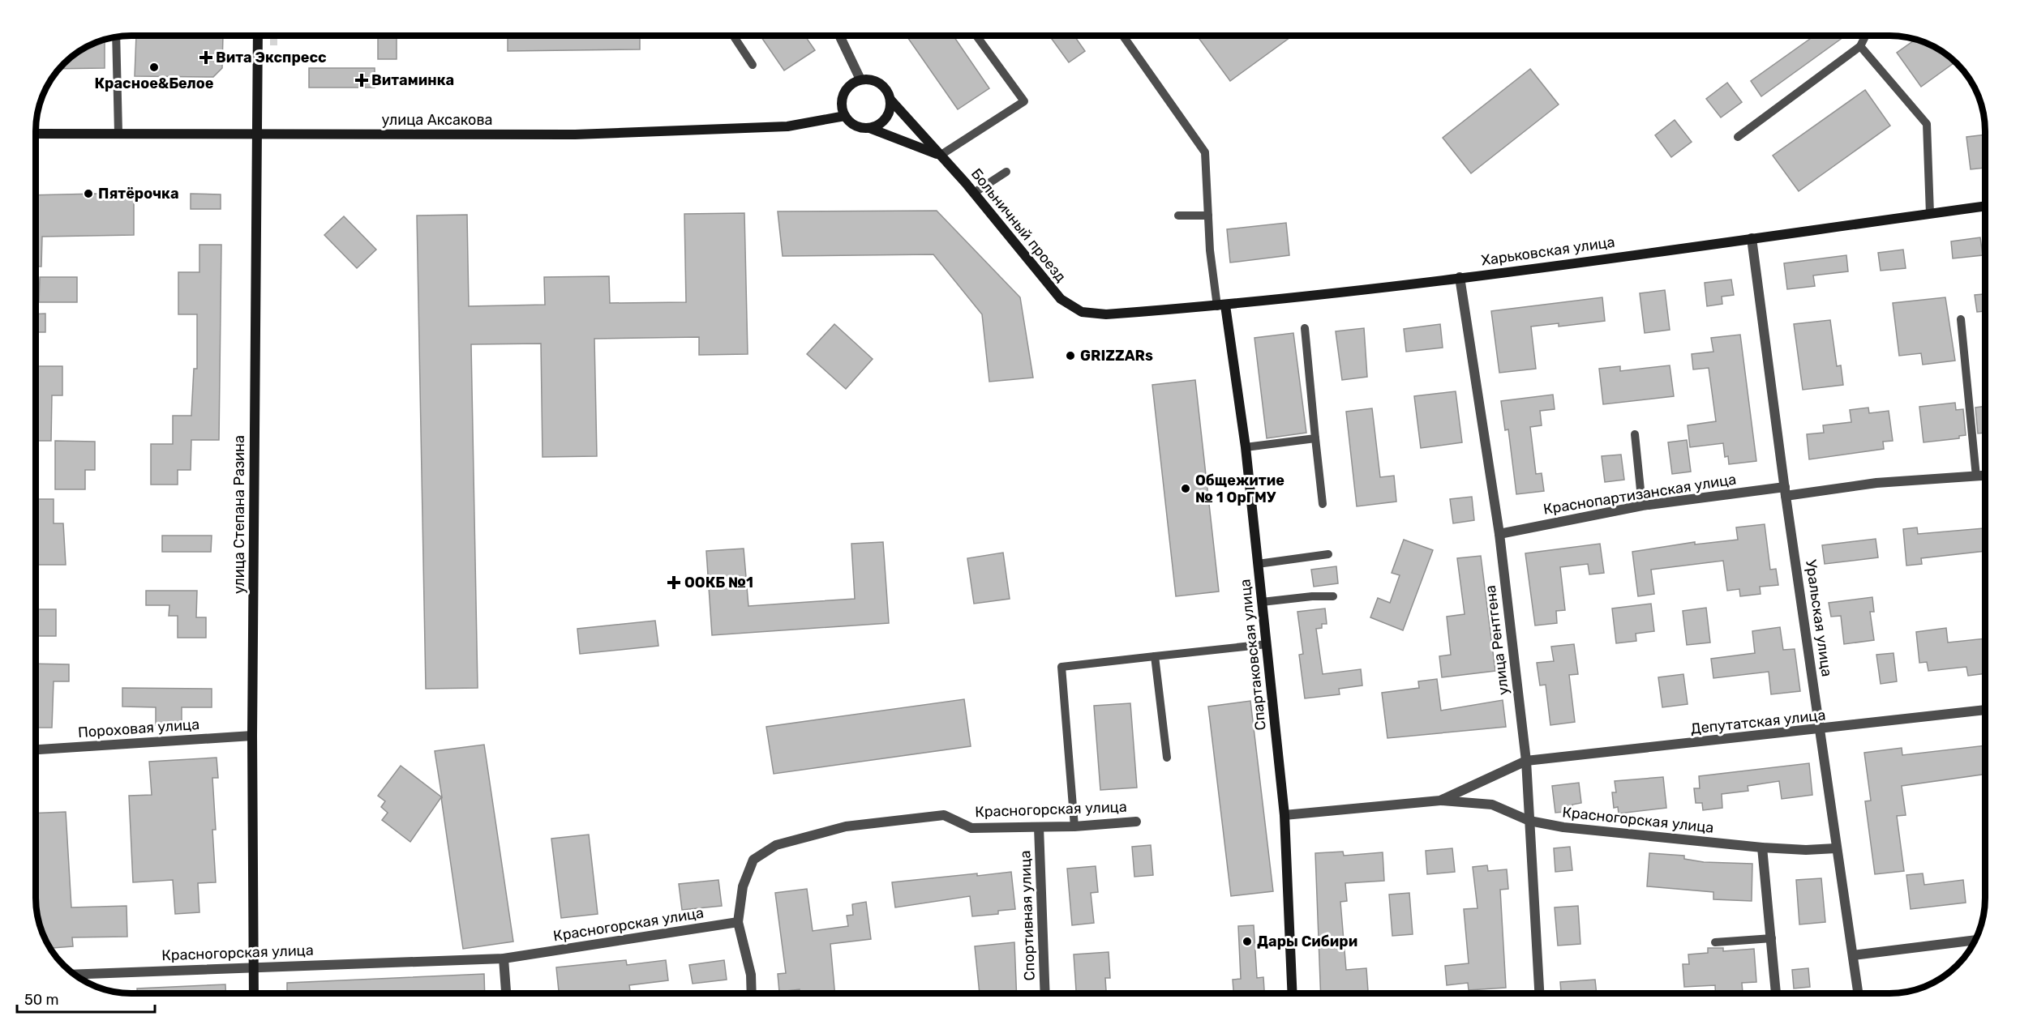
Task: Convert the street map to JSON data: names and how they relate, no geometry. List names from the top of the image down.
{
  "streets": {
    "street": [
      "улица Аксакова",
      "Больничный проезд",
      "Харьковская улица",
      "Краснопартизанская улица",
      "улица Степана Разина",
      "Уральская улица",
      "улица Рентгена",
      "Спартаковская улица",
      "Депутатская улица",
      "Пороховая улица",
      "Красногорская улица",
      "Спортивная улица"
    ]
  },
  "crossings": [
    ["улица Аксакова", "Больничный проезд"],
    ["улица Аксакова", "улица Степана Разина"],
    ["Больничный проезд", "Харьковская улица"],
    ["Харьковская улица", "Уральская улица"],
    ["Харьковская улица", "улица Рентгена"],
    ["Харьковская улица", "Спартаковская улица"],
    ["Краснопартизанская улица", "Уральская улица"],
    ["Краснопартизанская улица", "улица Рентгена"],
    ["улица Степана Разина", "Пороховая улица"],
    ["улица Степана Разина", "Красногорская улица"],
    ["Уральская улица", "Депутатская улица"],
    ["Уральская улица", "Красногорская улица"],
    ["улица Рентгена", "Депутатская улица"],
    ["улица Рентгена", "Красногорская улица"],
    ["Спартаковская улица", "Красногорская улица"],
    ["Депутатская улица", "Красногорская улица"],
    ["Красногорская улица", "Спортивная улица"]
  ],
  "places": {
    "health": ["Вита Экспресс", "Витаминка", "ООКБ №1"],
    "other": [
      "Красное&Белое",
      "Пятёрочка",
      "GRIZZARs",
      "Общежитие № 1 ОрГМУ",
      "Дары Сибири"
    ]
  },
  "scale_bar": "50 m"
}
